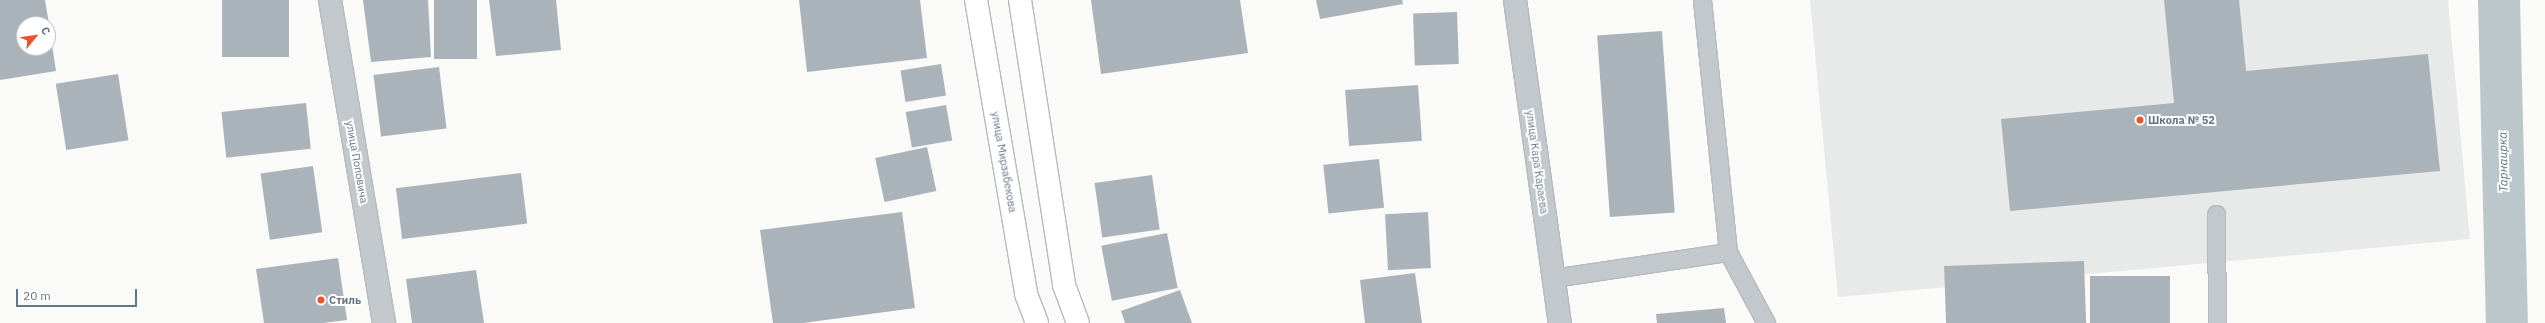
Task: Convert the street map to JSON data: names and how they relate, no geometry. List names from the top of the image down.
{
  "streets": {
    "main road": ["улица Мирзабекова"],
    "street": ["улица Поповича", "улица Кара Караева"]
  },
  "water": ["Тарнаирка"],
  "places": ["Школа № 52", "Стиль"],
  "scale_bar": "20 m",
  "north": "top right"
}
